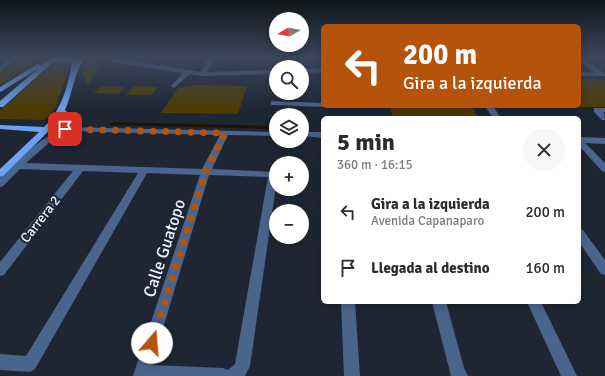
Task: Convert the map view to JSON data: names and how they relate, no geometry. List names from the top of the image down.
{
  "streets": {
    "street": ["Carrera 2", "Calle Guatopo"]
  },
  "north": "left",
  "page": {
    "map_buttons": ["+", "−"],
    "turn": ["200 m", "Gira a la izquierda"],
    "heading": ["5 min", "360 m · 16:15"],
    "list": [
      {
        "name": "Gira a la izquierda",
        "note": "Avenida Capanaparo",
        "value": "200 m"
      },
      {
        "name": "Llegada al destino",
        "value": "160 m"
      }
    ]
  }
}
